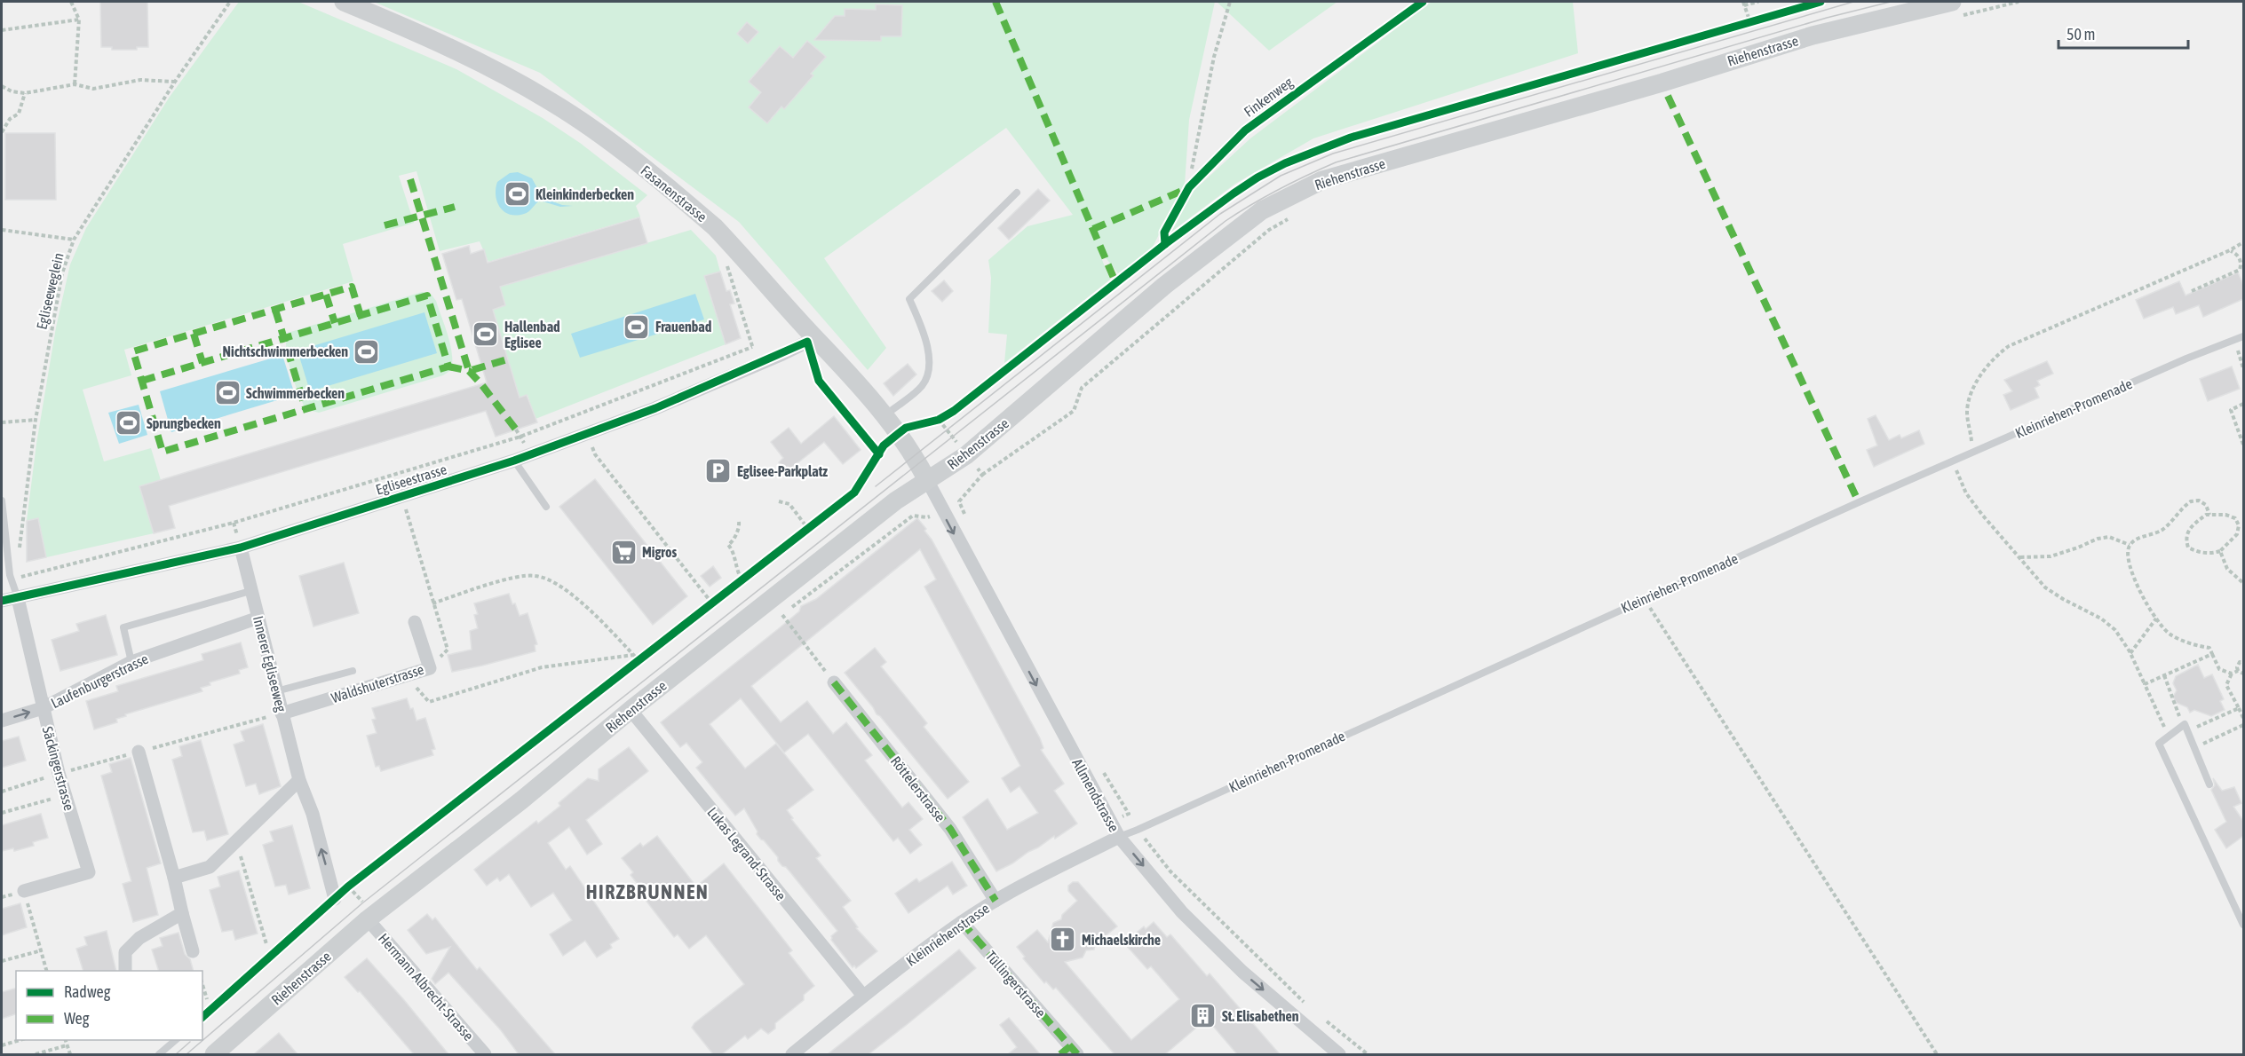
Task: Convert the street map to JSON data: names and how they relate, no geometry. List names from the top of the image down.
{
  "streets": {
    "main road": ["Riehenstrasse", "Fasanenstrasse"],
    "street": [
      "Egliseestrasse",
      "Innerer Egliseeweg",
      "Laufenburgerstrasse",
      "Waldshuterstrasse",
      "Säckingerstrasse",
      "Röttelerstrasse",
      "Allmendstrasse",
      "Lukas Legrand-Strasse",
      "Kleinriehenstrasse",
      "Tüllingerstrasse",
      "Hermann Albrecht-Strasse"
    ],
    "lane": ["Finkenweg", "Kleinriehen-Promenade"],
    "path": ["Egliseeweglein"]
  },
  "crossings": [
    ["Riehenstrasse", "Fasanenstrasse"],
    ["Riehenstrasse", "Allmendstrasse"],
    ["Riehenstrasse", "Lukas Legrand-Strasse"],
    ["Riehenstrasse", "Hermann Albrecht-Strasse"],
    ["Fasanenstrasse", "Egliseestrasse"],
    ["Fasanenstrasse", "Allmendstrasse"],
    ["Kleinriehen-Promenade", "Allmendstrasse"],
    ["Kleinriehen-Promenade", "Kleinriehenstrasse"],
    ["Egliseestrasse", "Innerer Egliseeweg"],
    ["Egliseestrasse", "Säckingerstrasse"],
    ["Innerer Egliseeweg", "Laufenburgerstrasse"],
    ["Innerer Egliseeweg", "Waldshuterstrasse"],
    ["Laufenburgerstrasse", "Säckingerstrasse"],
    ["Röttelerstrasse", "Kleinriehenstrasse"],
    ["Allmendstrasse", "Kleinriehenstrasse"],
    ["Lukas Legrand-Strasse", "Kleinriehenstrasse"],
    ["Kleinriehenstrasse", "Tüllingerstrasse"]
  ],
  "one_way": ["Allmendstrasse"],
  "districts": ["HIRZBRUNNEN"],
  "places": {
    "sports": [
      "Kleinkinderbecken",
      "Frauenbad",
      "Hallenbad Eglisee",
      "Nichtschwimmerbecken",
      "Schwimmerbecken",
      "Sprungbecken"
    ],
    "parking": ["Eglisee-Parkplatz"],
    "supermarket": ["Migros"],
    "church": ["Michaelskirche"],
    "building": ["St. Elisabethen"]
  },
  "legend": ["Radweg", "Weg"],
  "scale_bar": "50 m"
}
